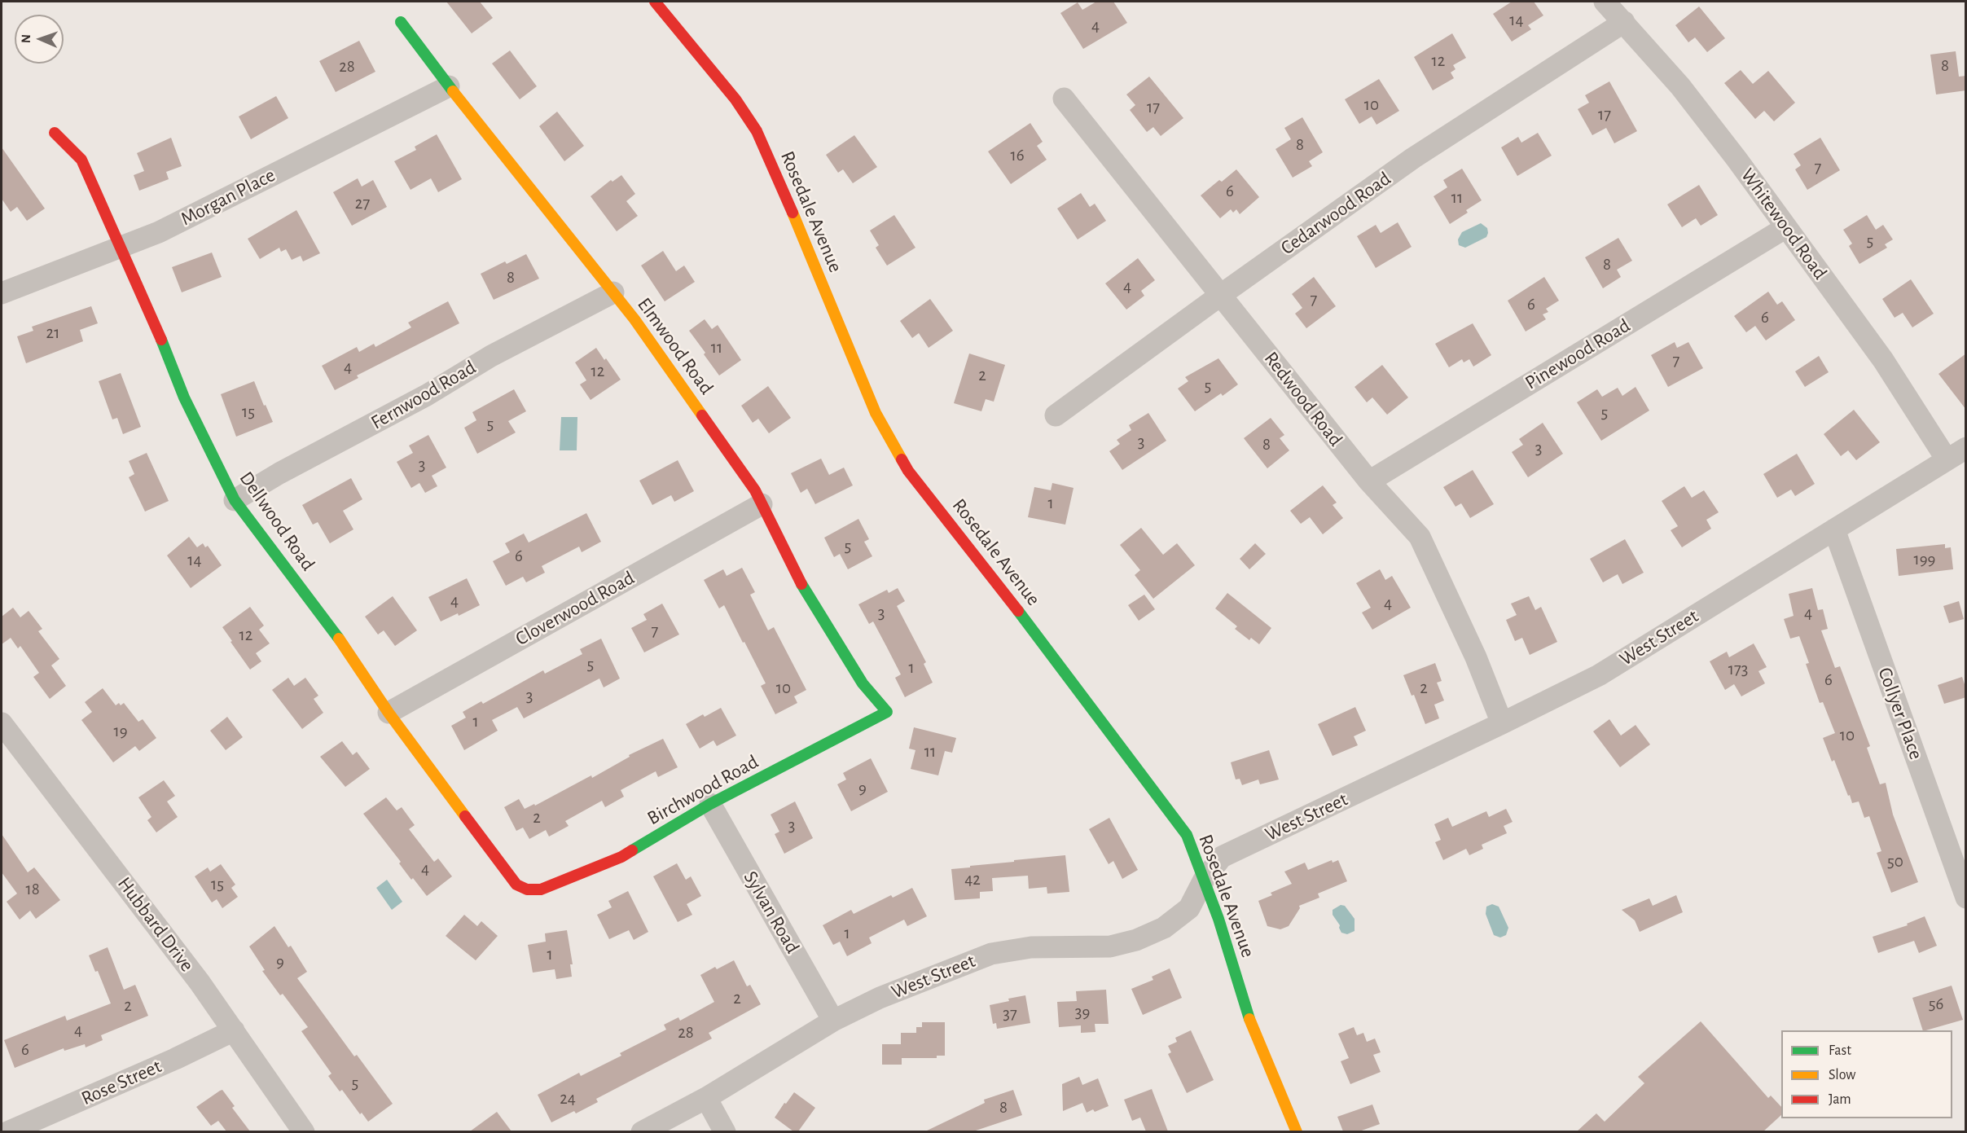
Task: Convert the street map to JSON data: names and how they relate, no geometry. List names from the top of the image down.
{
  "streets": {
    "street": [
      "Morgan Place",
      "Rosedale Avenue",
      "Cedarwood Road",
      "Whitewood Road",
      "Elmwood Road",
      "Pinewood Road",
      "Fernwood Road",
      "Redwood Road",
      "Dellwood Road",
      "Cloverwood Road",
      "West Street",
      "Collyer Place",
      "Birchwood Road",
      "Sylvan Road",
      "Hubbard Drive",
      "Rose Street"
    ]
  },
  "crossings": [
    ["Morgan Place", "Elmwood Road"],
    ["Morgan Place", "Dellwood Road"],
    ["Rosedale Avenue", "West Street"],
    ["Cedarwood Road", "Whitewood Road"],
    ["Cedarwood Road", "Redwood Road"],
    ["Whitewood Road", "Pinewood Road"],
    ["Whitewood Road", "West Street"],
    ["Elmwood Road", "Fernwood Road"],
    ["Elmwood Road", "Cloverwood Road"],
    ["Elmwood Road", "Birchwood Road"],
    ["Pinewood Road", "Redwood Road"],
    ["Fernwood Road", "Dellwood Road"],
    ["Redwood Road", "West Street"],
    ["Dellwood Road", "Cloverwood Road"],
    ["Dellwood Road", "Birchwood Road"],
    ["West Street", "Collyer Place"],
    ["West Street", "Sylvan Road"],
    ["Birchwood Road", "Sylvan Road"],
    ["Hubbard Drive", "Rose Street"]
  ],
  "house_numbers": [
    "14",
    "4",
    "12",
    "8",
    "28",
    "10",
    "17",
    "17",
    "8",
    "16",
    "7",
    "6",
    "11",
    "27",
    "5",
    "8",
    "8",
    "4",
    "7",
    "6",
    "6",
    "21",
    "11",
    "7",
    "4",
    "12",
    "2",
    "5",
    "15",
    "5",
    "5",
    "3",
    "8",
    "3",
    "3",
    "1",
    "5",
    "6",
    "199",
    "14",
    "4",
    "4",
    "3",
    "4",
    "7",
    "12",
    "5",
    "1",
    "173",
    "6",
    "10",
    "2",
    "3",
    "1",
    "19",
    "10",
    "11",
    "9",
    "2",
    "3",
    "50",
    "4",
    "42",
    "15",
    "18",
    "1",
    "1",
    "9",
    "2",
    "56",
    "2",
    "39",
    "37",
    "4",
    "28",
    "6",
    "5",
    "24",
    "8"
  ],
  "legend": ["Fast", "Slow", "Jam"],
  "north": "left"
}
